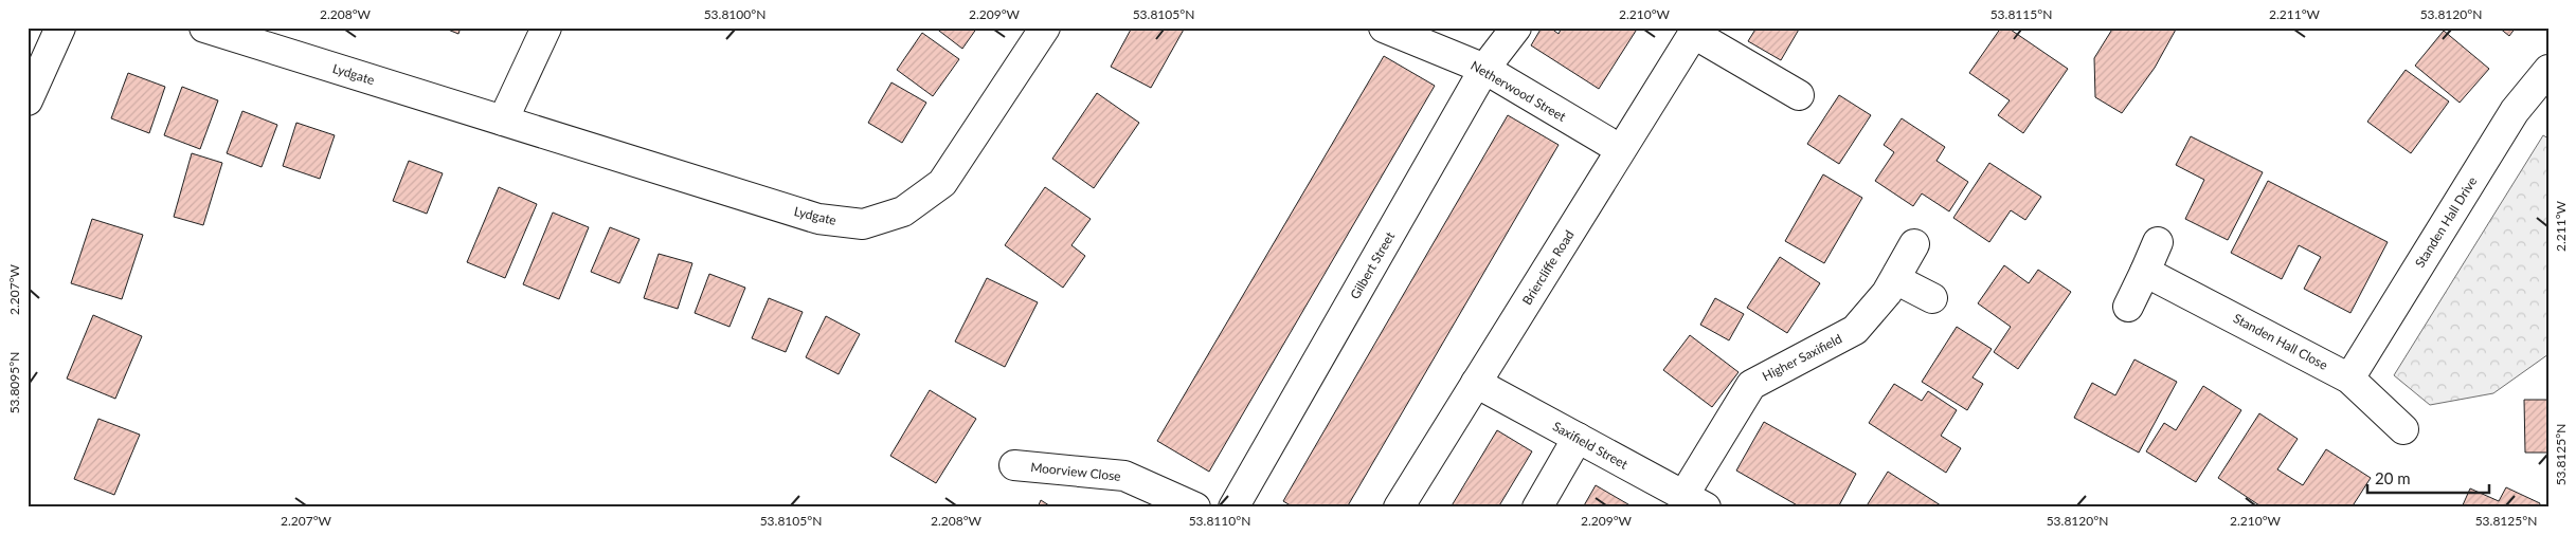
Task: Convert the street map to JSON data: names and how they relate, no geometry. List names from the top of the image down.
{
  "streets": {
    "street": [
      "Lydgate",
      "Netherwood Street",
      "Standen Hall Drive",
      "Gilbert Street",
      "Briercliffe Road",
      "Standen Hall Close",
      "Higher Saxifield",
      "Saxifield Street",
      "Moorview Close"
    ]
  },
  "crossings": [
    ["Netherwood Street", "Gilbert Street"],
    ["Netherwood Street", "Briercliffe Road"],
    ["Standen Hall Drive", "Standen Hall Close"],
    ["Briercliffe Road", "Saxifield Street"],
    ["Higher Saxifield", "Saxifield Street"]
  ],
  "scale_bar": "20 m",
  "coordinates": [
    "2.208°W",
    "53.8100°N",
    "2.209°W",
    "53.8105°N",
    "2.210°W",
    "53.8115°N",
    "2.211°W",
    "53.8120°N",
    "2.207°W",
    "53.8095°N",
    "53.8125°N",
    "53.8110°N"
  ]
}
